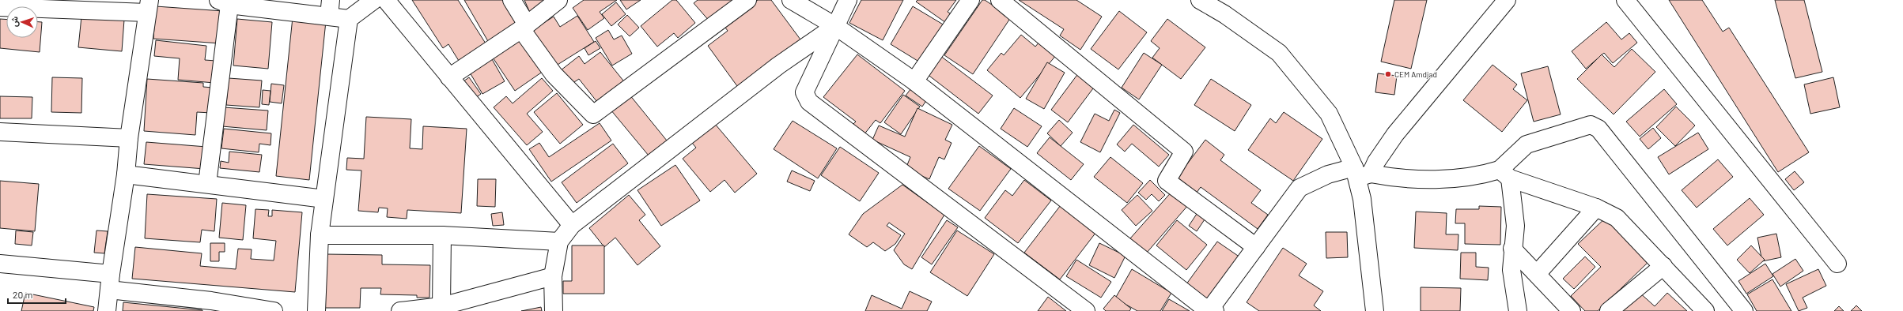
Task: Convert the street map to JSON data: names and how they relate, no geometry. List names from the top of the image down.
{
  "places": ["CEM Amdjad"],
  "scale_bar": "20 m",
  "north": "left"
}
